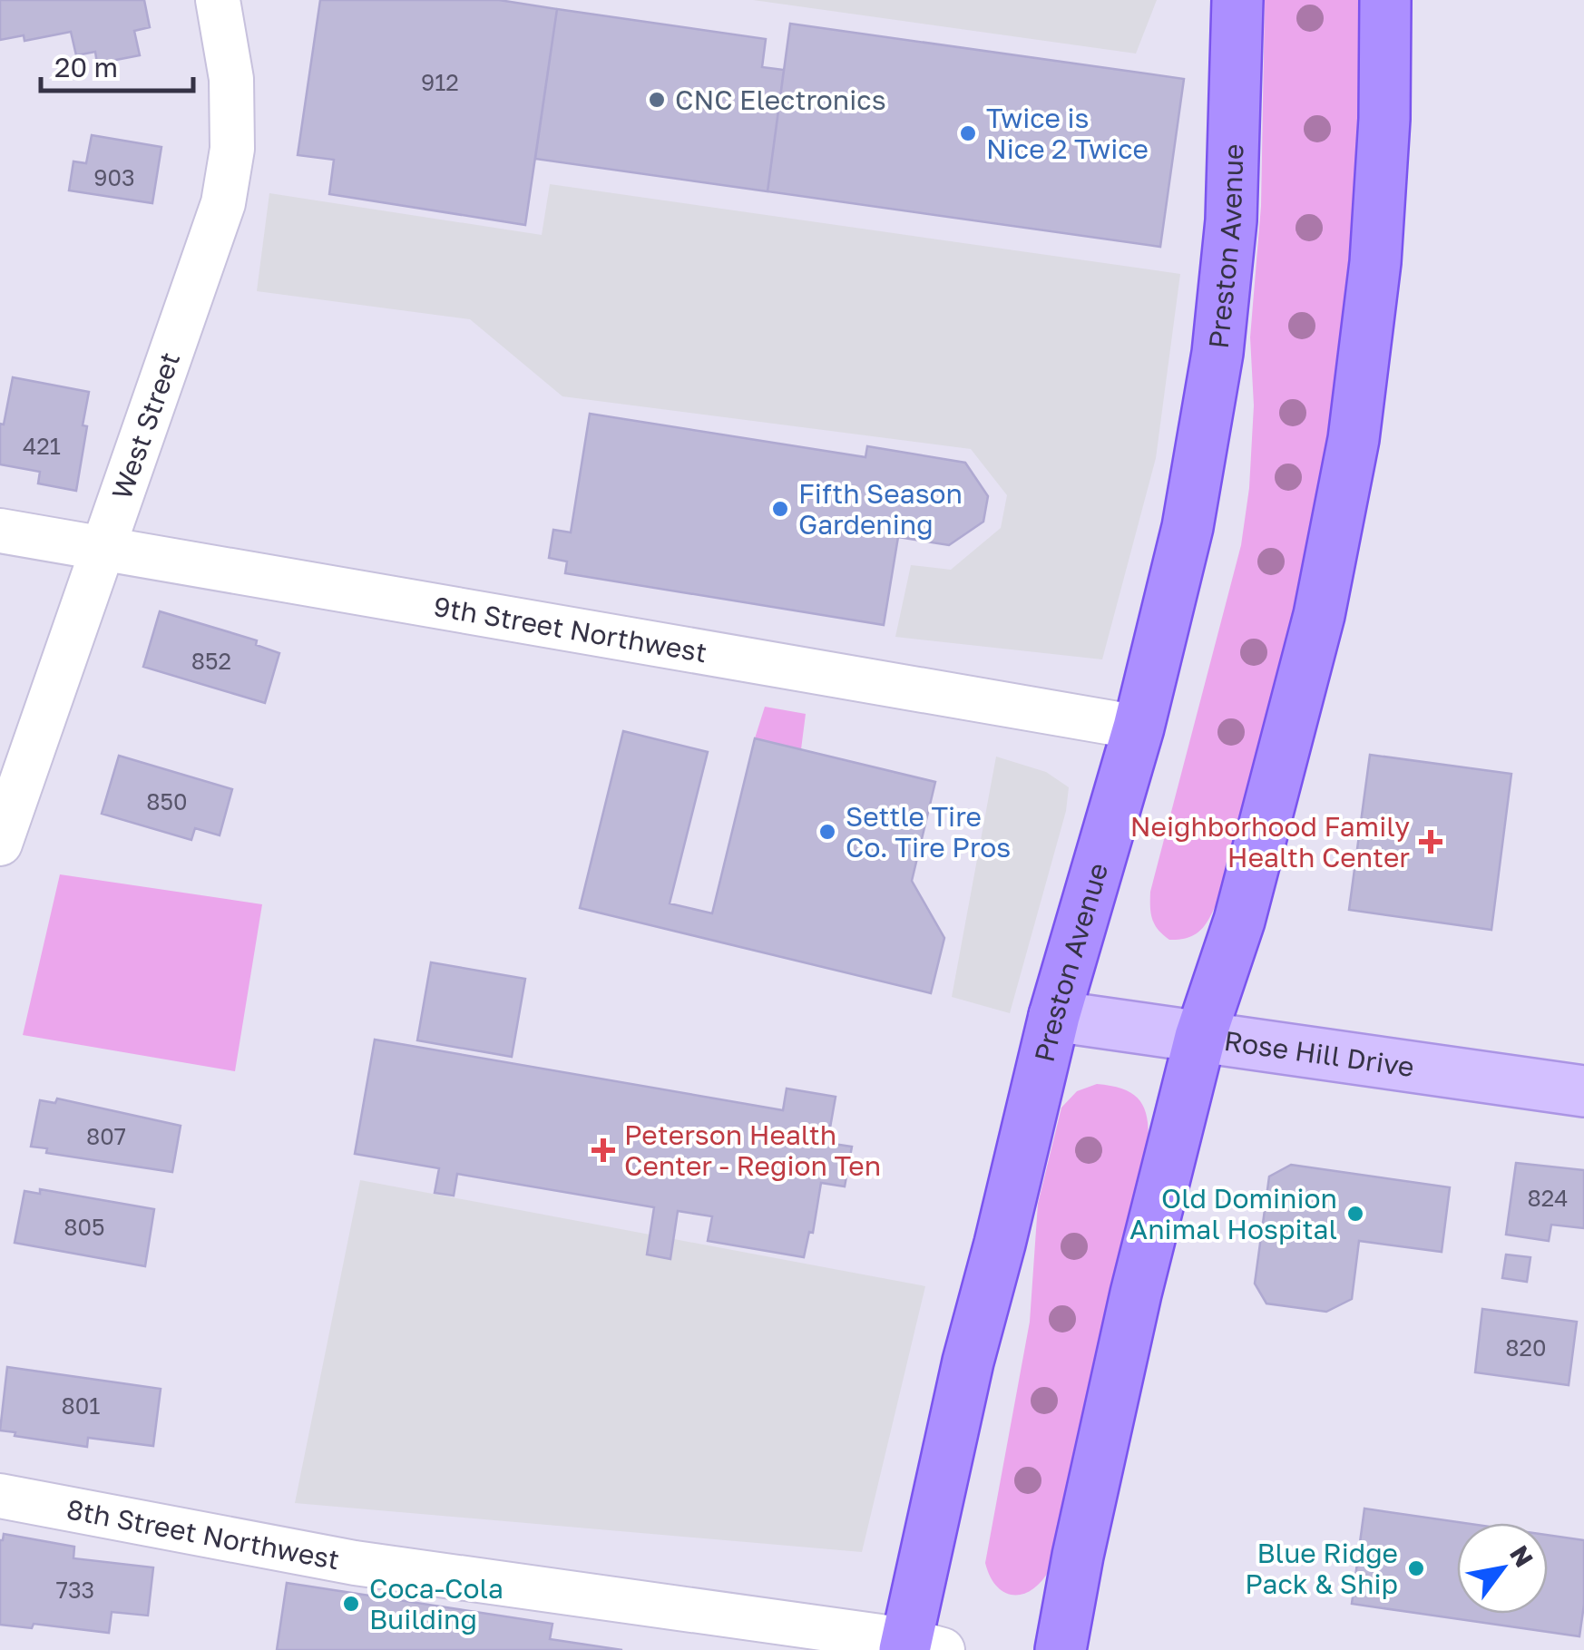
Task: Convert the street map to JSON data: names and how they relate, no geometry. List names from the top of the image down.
{
  "streets": {
    "main road": ["Preston Avenue"],
    "street": [
      "West Street",
      "9th Street Northwest",
      "Rose Hill Drive",
      "8th Street Northwest"
    ]
  },
  "crossings": [
    ["Preston Avenue", "9th Street Northwest"],
    ["Preston Avenue", "Rose Hill Drive"],
    ["Preston Avenue", "8th Street Northwest"],
    ["West Street", "9th Street Northwest"]
  ],
  "places": {
    "other": [
      "CNC Electronics",
      "Twice is Nice 2 Twice",
      "Fifth Season Gardening",
      "Settle Tire Co. Tire Pros",
      "Old Dominion Animal Hospital",
      "Blue Ridge Pack & Ship",
      "Coca-Cola Building"
    ],
    "health": ["Neighborhood Family Health Center", "Peterson Health Center - Region Ten"]
  },
  "house_numbers": [
    "912",
    "903",
    "421",
    "852",
    "850",
    "807",
    "824",
    "805",
    "820",
    "801",
    "733"
  ],
  "scale_bar": "20 m",
  "north": "top right"
}
